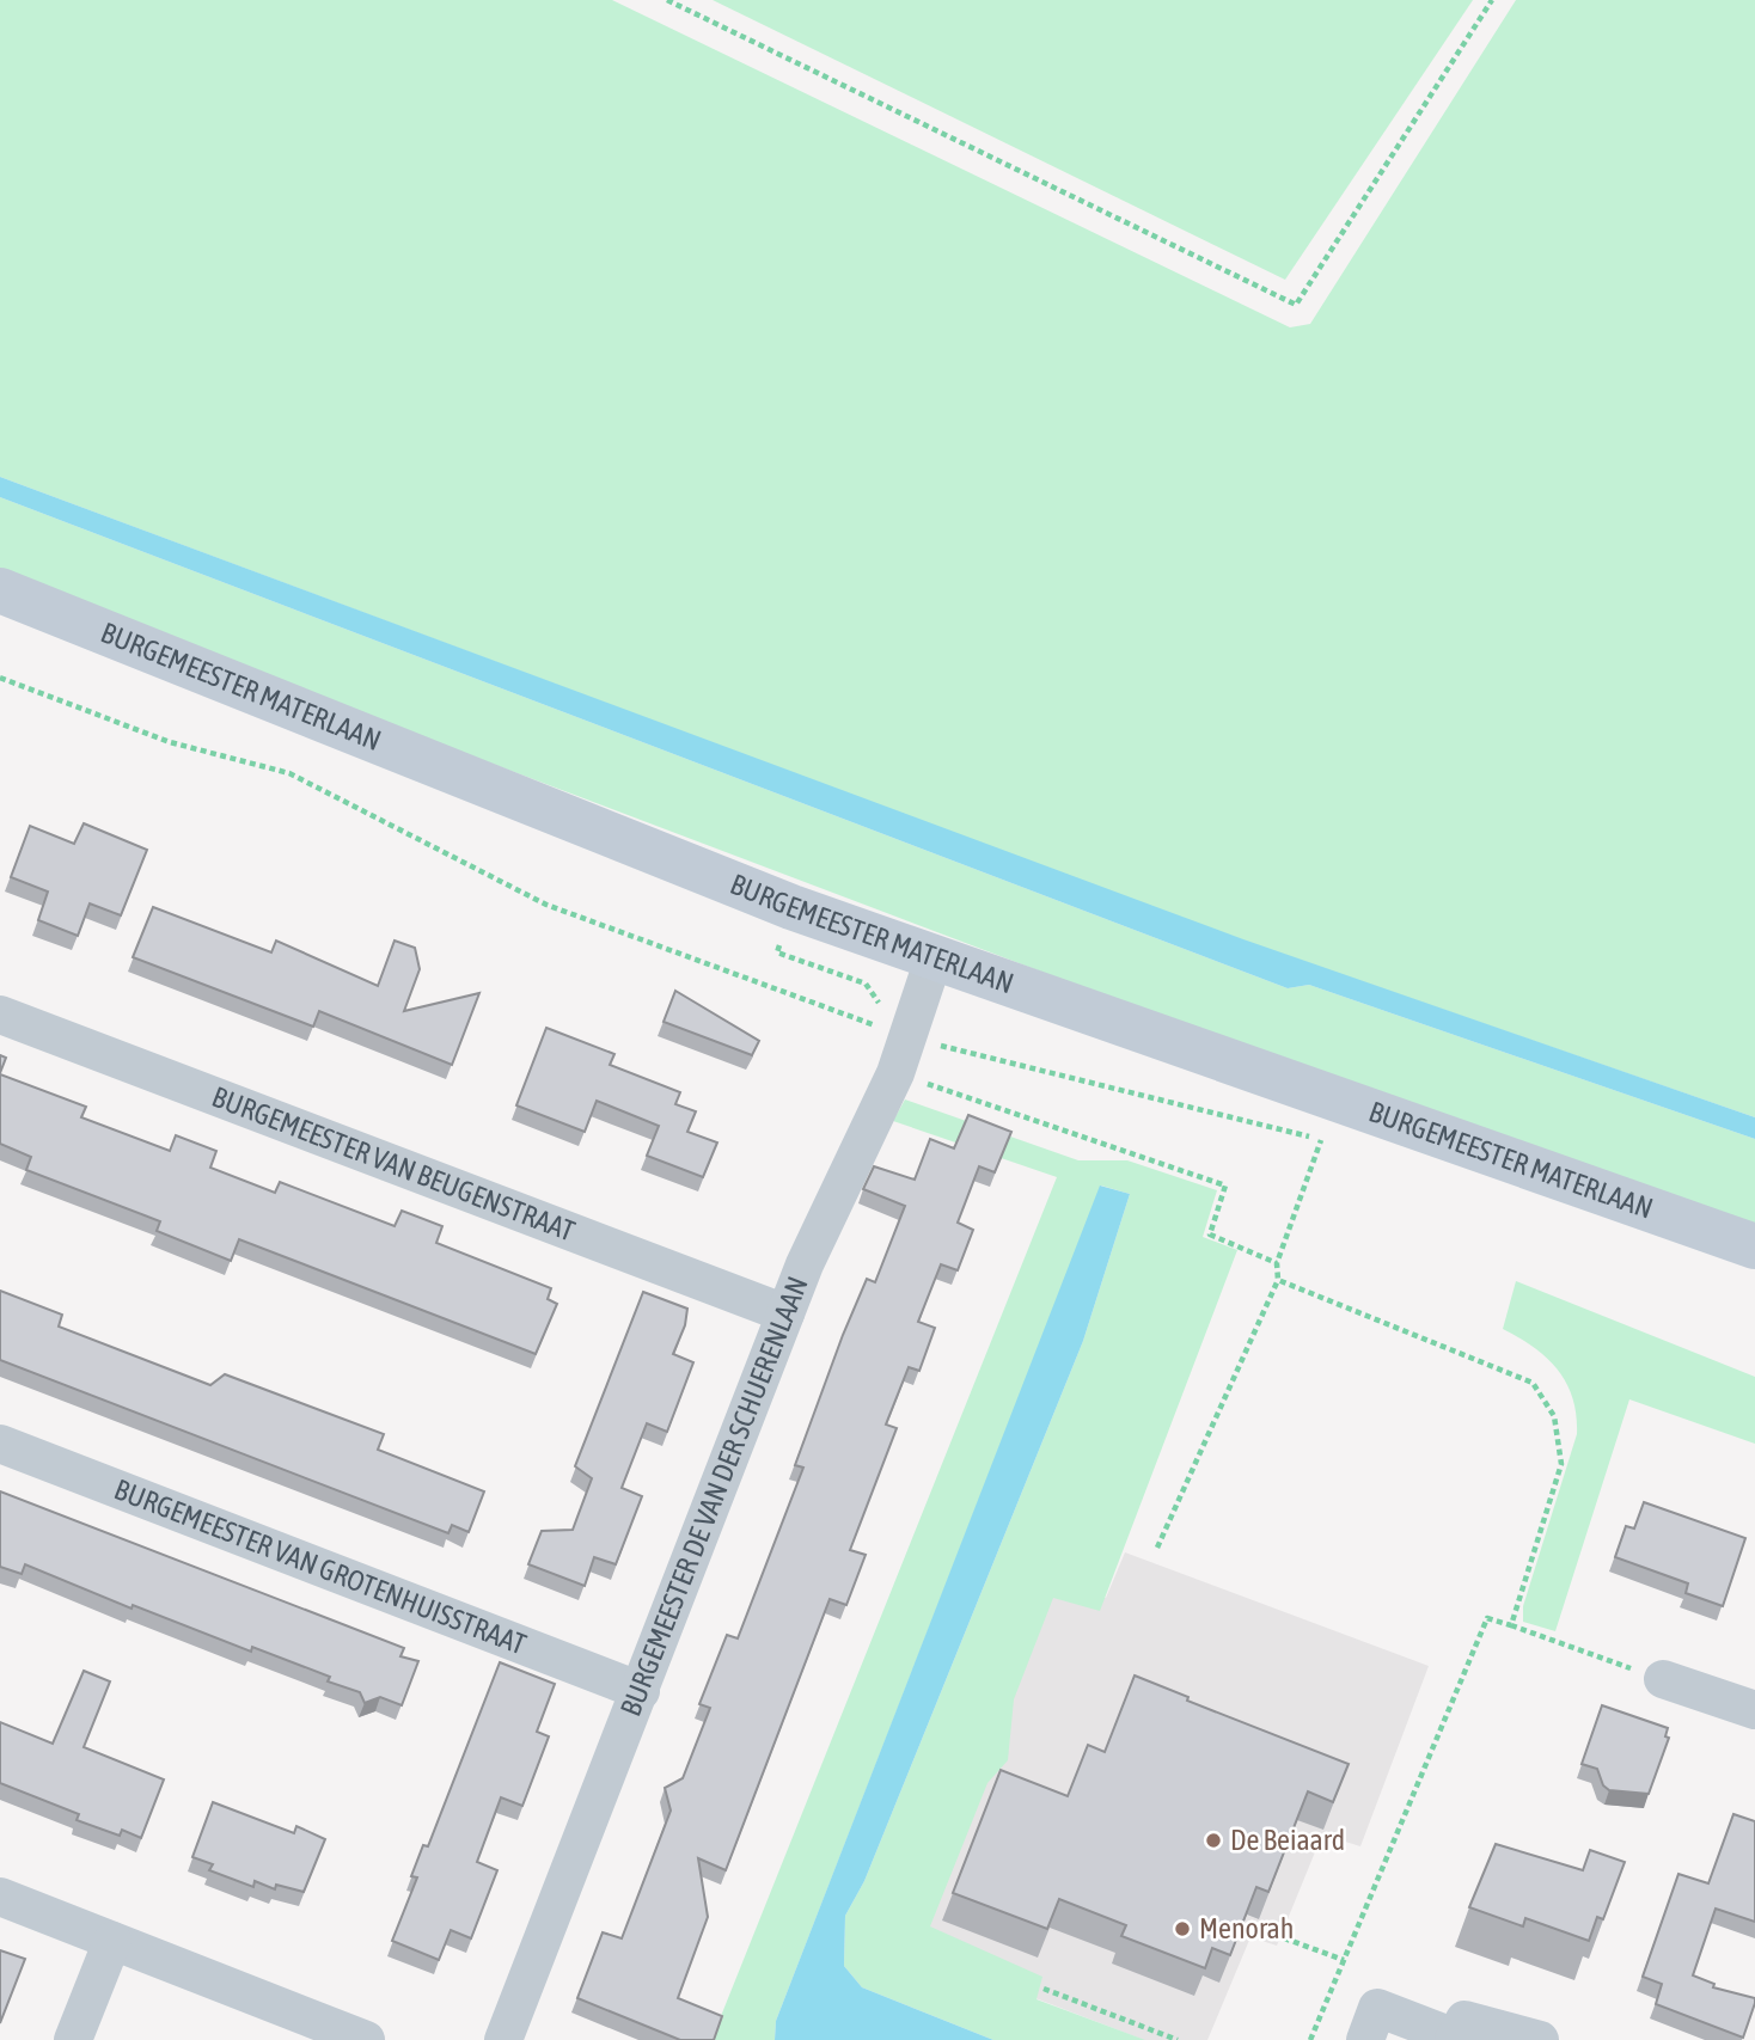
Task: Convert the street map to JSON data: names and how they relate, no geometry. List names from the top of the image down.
{
  "streets": {
    "main road": ["BURGEMEESTER MATERLAAN"],
    "street": ["BURGEMEESTER VAN BEUGENSTRAAT", "BURGEMEESTER DE VAN DER SCHUERENLAAN", "BURGEMEESTER VAN GROTENHUISSTRAAT"]
  },
  "crossings": [
    ["BURGEMEESTER MATERLAAN", "BURGEMEESTER DE VAN DER SCHUERENLAAN"],
    ["BURGEMEESTER VAN BEUGENSTRAAT", "BURGEMEESTER DE VAN DER SCHUERENLAAN"],
    ["BURGEMEESTER DE VAN DER SCHUERENLAAN", "BURGEMEESTER VAN GROTENHUISSTRAAT"]
  ],
  "places": ["De Beiaard", "Menorah"]
}
